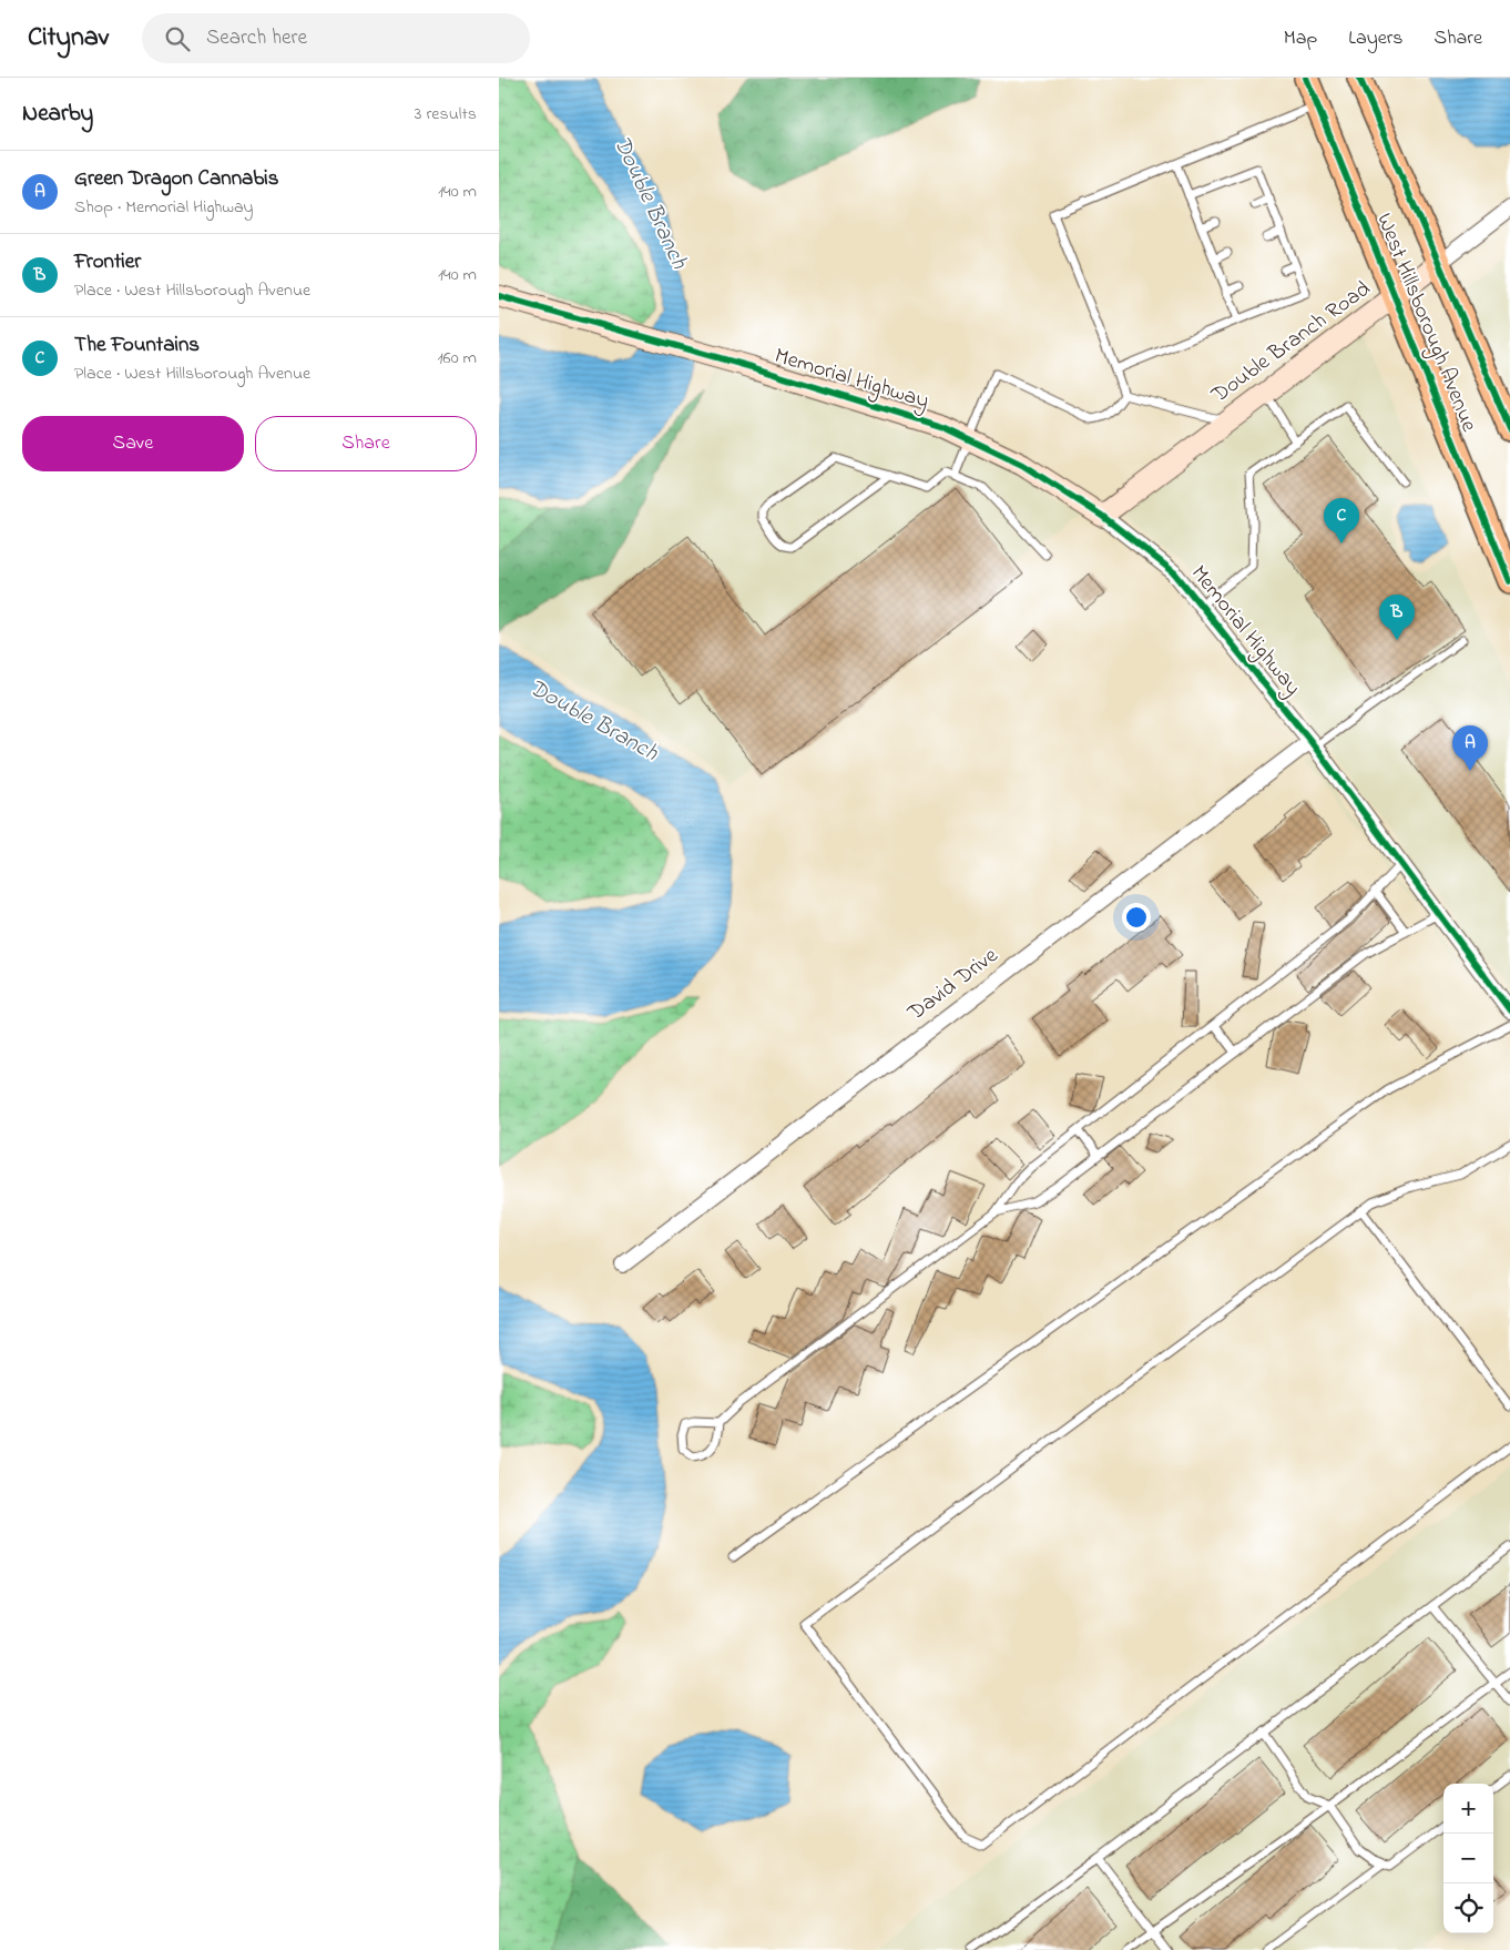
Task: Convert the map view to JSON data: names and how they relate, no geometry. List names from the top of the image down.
{
  "streets": {
    "main road": ["West Hillsborough Avenue"],
    "street": ["Double Branch Road", "Memorial Highway", "David Drive"]
  },
  "crossings": [
    ["West Hillsborough Avenue", "Double Branch Road"],
    ["Double Branch Road", "Memorial Highway"],
    ["Memorial Highway", "David Drive"]
  ],
  "water": ["Double Branch"],
  "page": {
    "header": "Citynav",
    "search": "Search here",
    "nav": ["Map", "Layers", "Share"],
    "heading": ["Nearby", "3 results"],
    "list": [
      {
        "mark": "A",
        "name": "Green Dragon Cannabis",
        "note": "Shop · Memorial Highway",
        "value": "140 m"
      },
      {
        "mark": "B",
        "name": "Frontier",
        "note": "Place · West Hillsborough Avenue",
        "value": "140 m"
      },
      {
        "mark": "C",
        "name": "The Fountains",
        "note": "Place · West Hillsborough Avenue",
        "value": "160 m"
      }
    ],
    "buttons": ["Save", "Share"],
    "pins": ["C", "B", "A"],
    "map_buttons": ["+", "−"]
  }
}
